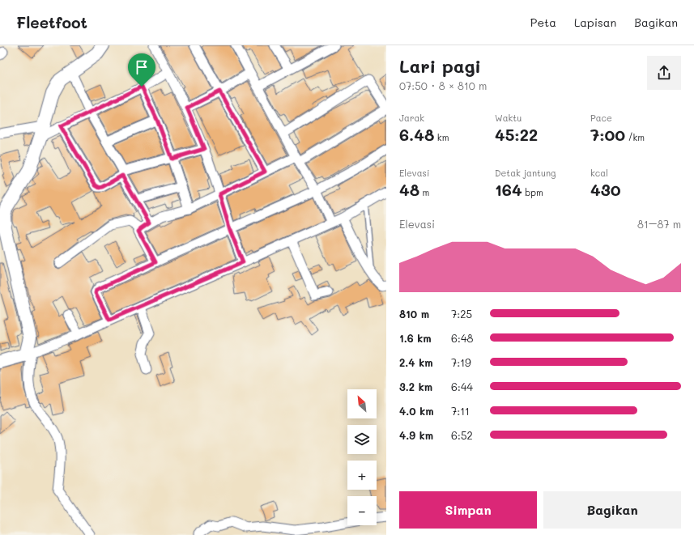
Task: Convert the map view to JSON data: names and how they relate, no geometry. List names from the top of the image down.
{
  "north": "top left",
  "page": {
    "header": "Fleetfoot",
    "nav": ["Peta", "Lapisan", "Bagikan"],
    "heading": ["Lari pagi", "07:50 · 8 × 810 m"],
    "stats": [
      ["Jarak", "6.48 km"],
      ["Waktu", "45:22"],
      ["Pace", "7:00 /km"],
      ["Elevasi", "48 m"],
      ["Detak jantung", "164 bpm"],
      ["kcal", "430"]
    ],
    "chart": ["Elevasi", "81–87 m"],
    "list": [
      {
        "name": "810 m",
        "note": "7:25"
      },
      {
        "name": "1.6 km",
        "note": "6:48"
      },
      {
        "name": "2.4 km",
        "note": "7:19"
      },
      {
        "name": "3.2 km",
        "note": "6:44"
      },
      {
        "name": "4.0 km",
        "note": "7:11"
      },
      {
        "name": "4.9 km",
        "note": "6:52"
      }
    ],
    "map_buttons": ["+", "−"],
    "buttons": ["Simpan", "Bagikan"]
  }
}
